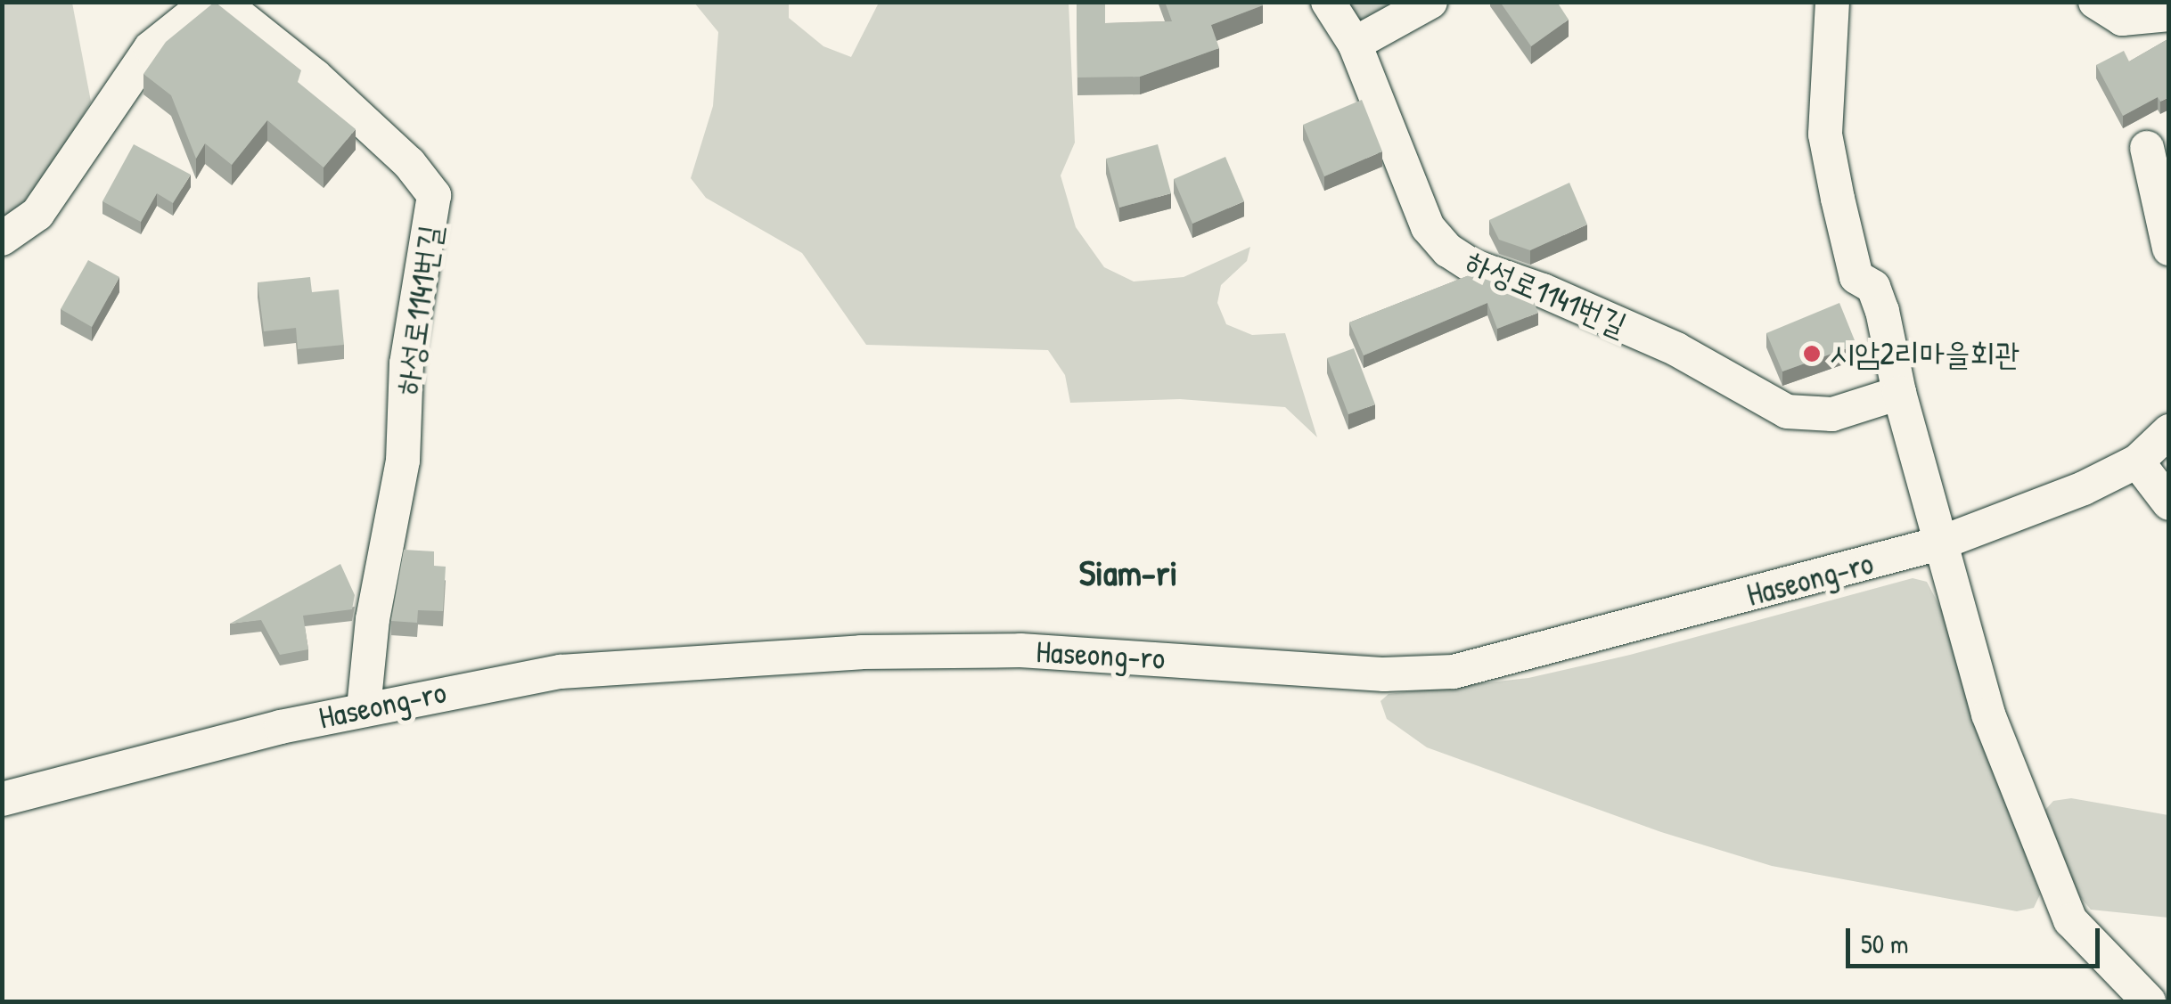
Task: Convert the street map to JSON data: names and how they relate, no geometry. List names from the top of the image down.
{
  "streets": {
    "street": ["하성로1141번길", "Haseong-ro"]
  },
  "crossings": [
    ["하성로1141번길", "Haseong-ro"]
  ],
  "districts": ["Siam-ri"],
  "places": ["시암2리마을회관"],
  "scale_bar": "50 m"
}
